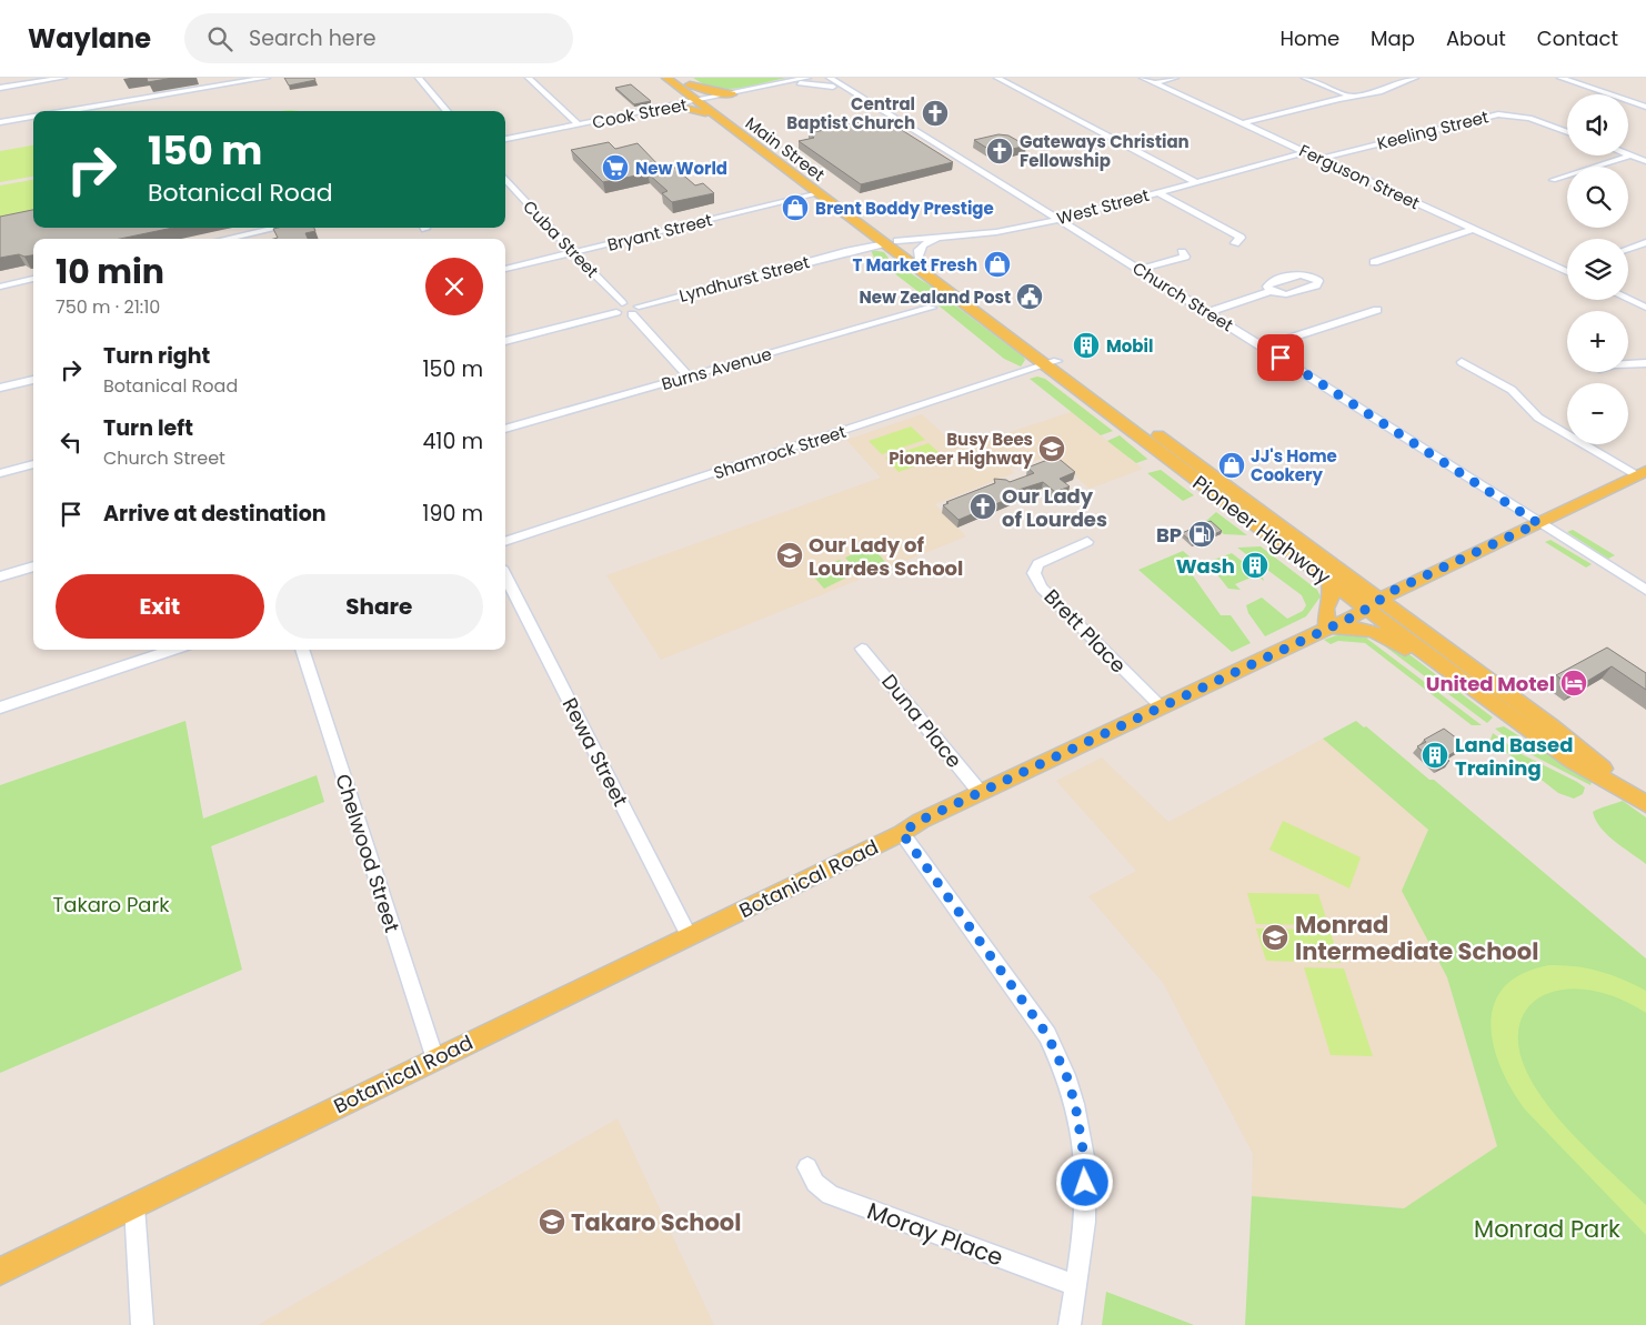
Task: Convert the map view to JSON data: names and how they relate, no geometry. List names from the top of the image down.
{
  "streets": {
    "main road": ["Main Street", "Pioneer Highway", "Botanical Road"],
    "street": [
      "Cook Street",
      "Keeling Street",
      "Ferguson Street",
      "West Street",
      "Bryant Street",
      "Cuba Street",
      "Lyndhurst Street",
      "Church Street",
      "Burns Avenue",
      "Shamrock Street",
      "Brett Place",
      "Duna Place",
      "Rewa Street",
      "Chelwood Street",
      "Moray Place"
    ]
  },
  "crossings": [
    ["Cook Street", "Main Street"],
    ["Cook Street", "Church Street"],
    ["Keeling Street", "Ferguson Street"],
    ["Main Street", "West Street"],
    ["Main Street", "Bryant Street"],
    ["Main Street", "Lyndhurst Street"],
    ["Main Street", "Pioneer Highway"],
    ["Ferguson Street", "West Street"],
    ["West Street", "Lyndhurst Street"],
    ["West Street", "Church Street"],
    ["West Street", "Pioneer Highway"],
    ["Bryant Street", "Cuba Street"],
    ["Lyndhurst Street", "Pioneer Highway"],
    ["Church Street", "Botanical Road"],
    ["Shamrock Street", "Pioneer Highway"],
    ["Pioneer Highway", "Botanical Road"],
    ["Brett Place", "Botanical Road"],
    ["Duna Place", "Botanical Road"],
    ["Rewa Street", "Botanical Road"],
    ["Chelwood Street", "Botanical Road"]
  ],
  "parks": ["Takaro Park", "Monrad Park"],
  "places": {
    "church": ["Central Baptist Church", "Gateways Christian Fellowship", "Our Lady of Lourdes"],
    "supermarket": ["New World"],
    "shop": ["Brent Boddy Prestige", "T Market Fresh", "JJ's Home Cookery"],
    "public building": ["New Zealand Post"],
    "building": ["Mobil", "Wash", "Land Based Training"],
    "school or university": [
      "Busy Bees Pioneer Highway",
      "Our Lady of Lourdes School",
      "Monrad Intermediate School",
      "Takaro School"
    ],
    "fuel station": ["BP"],
    "hotel": ["United Motel"]
  },
  "page": {
    "header": "Waylane",
    "search": "Search here",
    "nav": [
      "Home",
      "Map",
      "About",
      "Contact"
    ],
    "map_buttons": ["+", "−"],
    "turn": ["150 m", "Botanical Road"],
    "heading": ["10 min", "750 m · 21:10"],
    "list": [
      {
        "name": "Turn right",
        "note": "Botanical Road",
        "value": "150 m"
      },
      {
        "name": "Turn left",
        "note": "Church Street",
        "value": "410 m"
      },
      {
        "name": "Arrive at destination",
        "value": "190 m"
      }
    ],
    "buttons": ["Exit", "Share"]
  }
}
